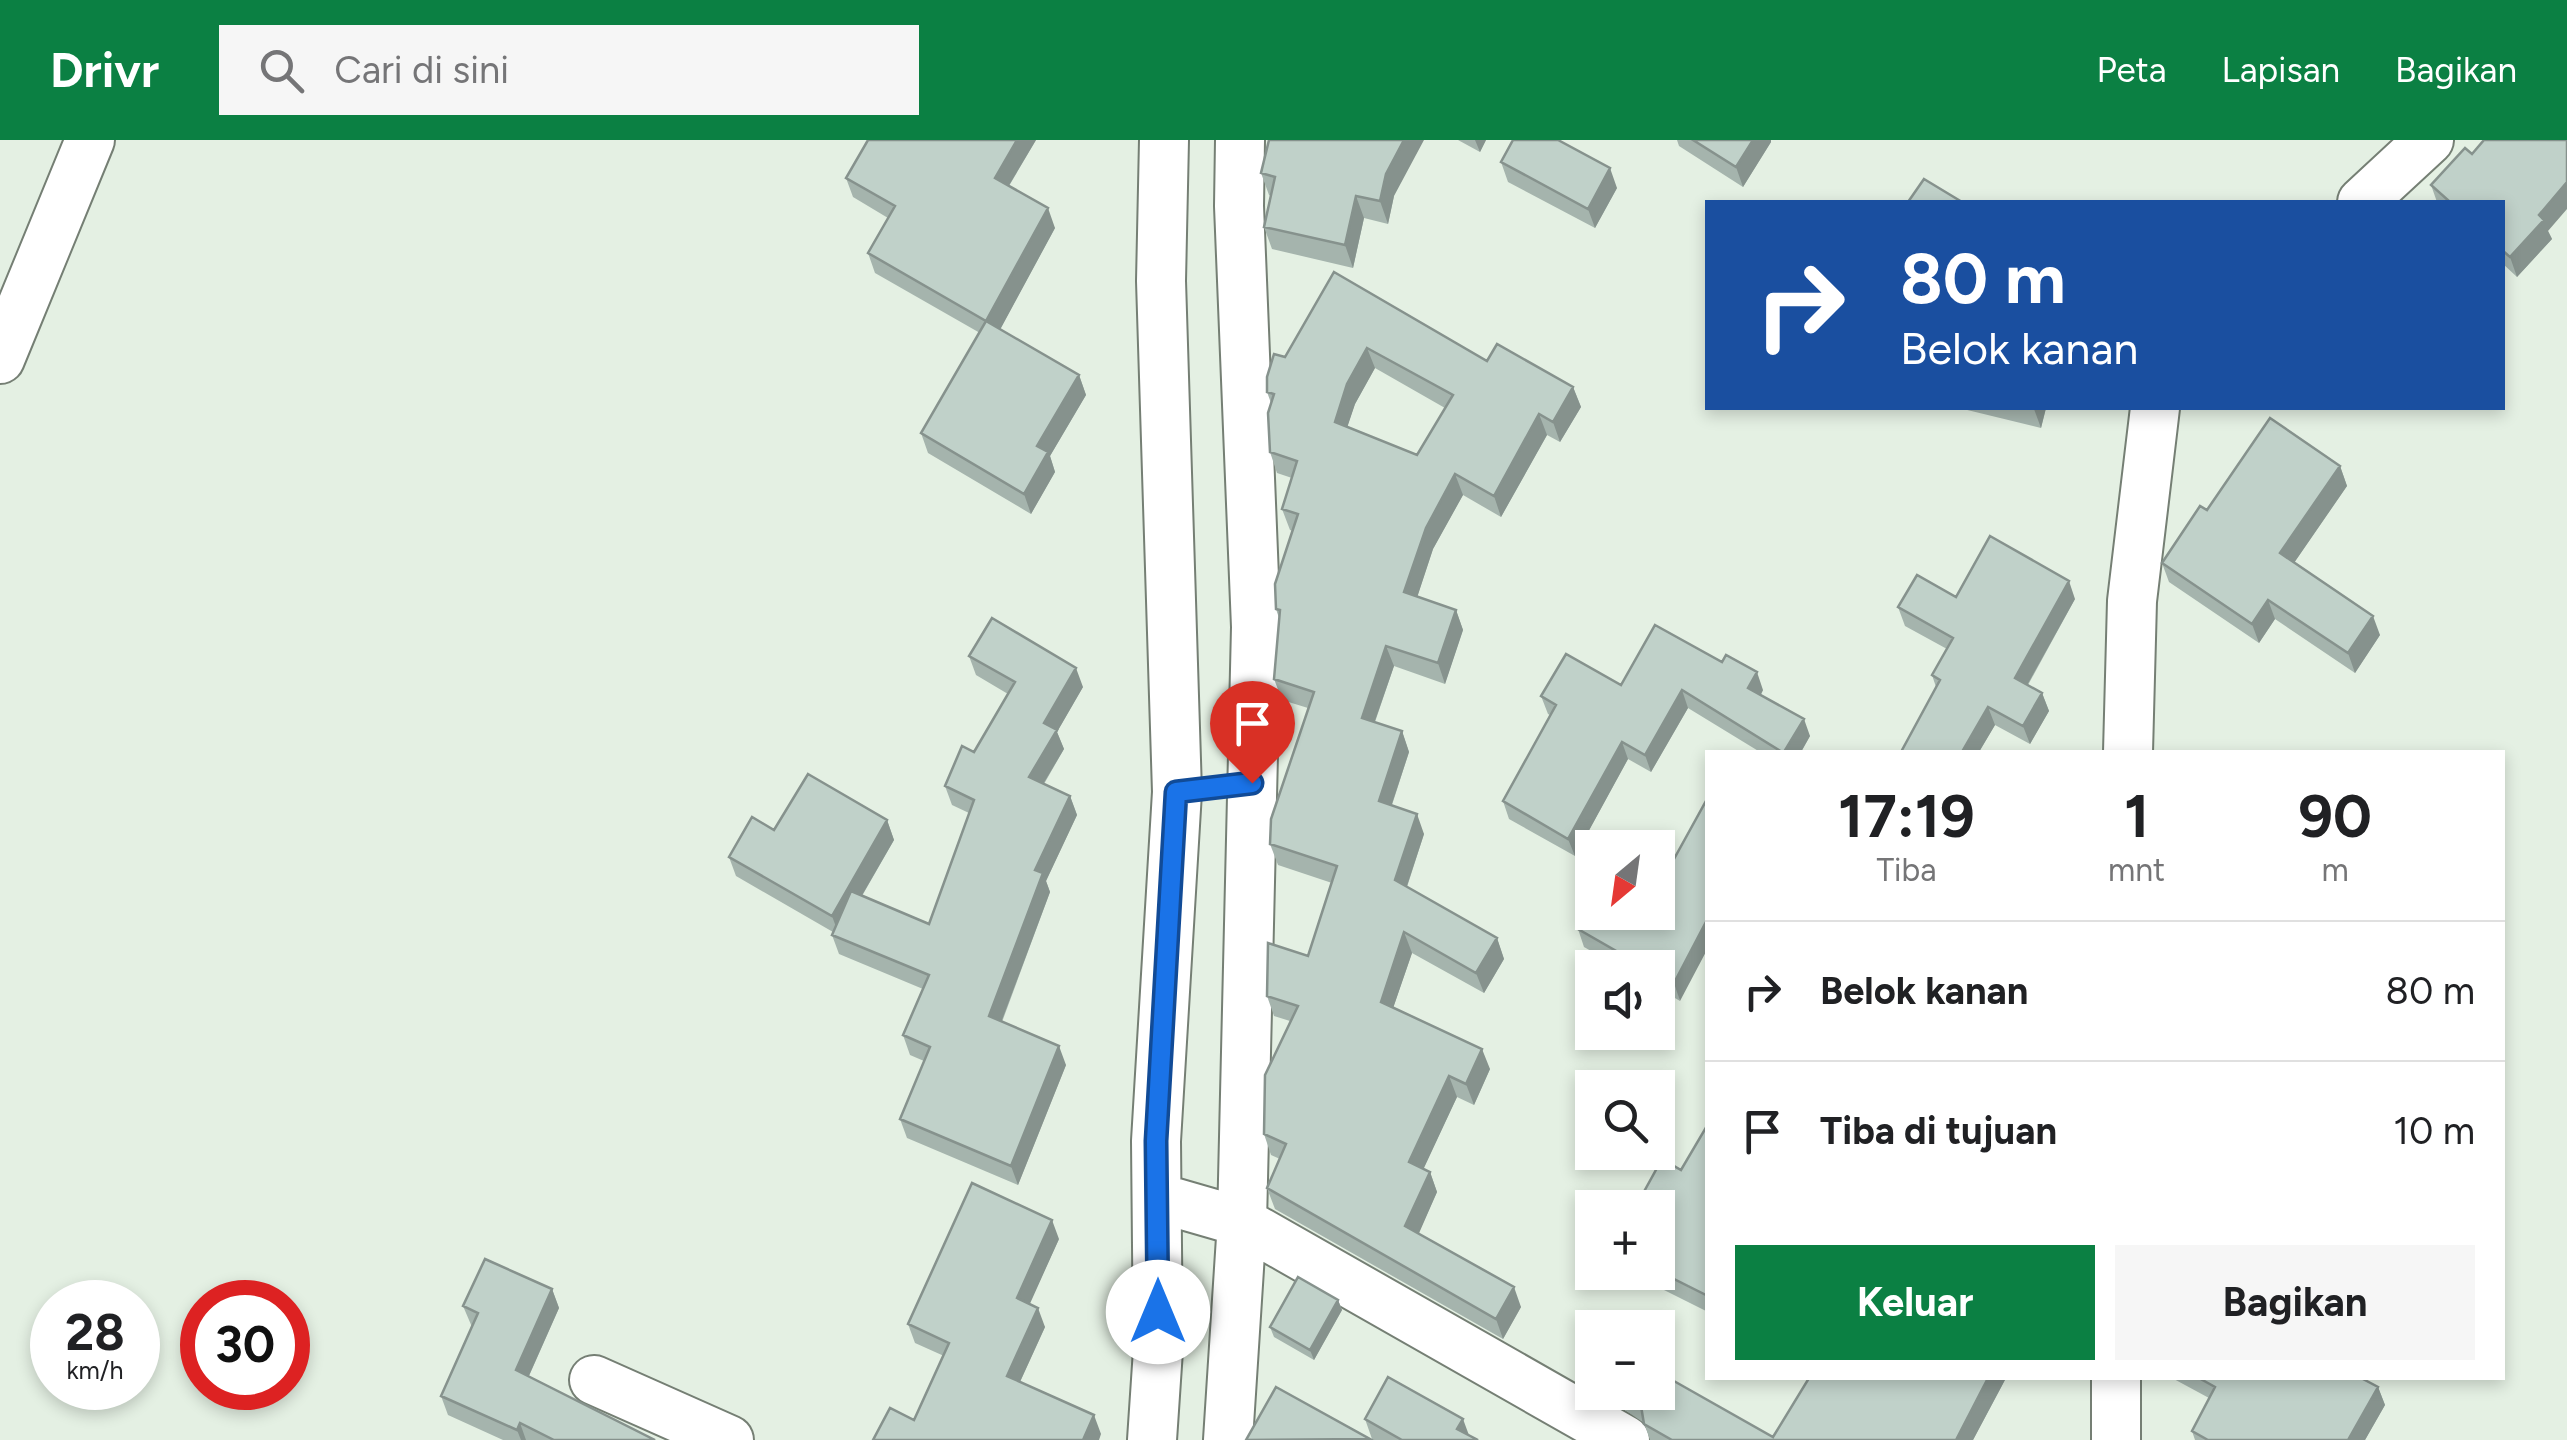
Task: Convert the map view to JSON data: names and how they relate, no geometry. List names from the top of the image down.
{
  "north": "bottom left",
  "page": {
    "header": "Drivr",
    "search": "Cari di sini",
    "nav": ["Peta", "Lapisan", "Bagikan"],
    "turn": ["80 m", "Belok kanan"],
    "eta": [
      "17:19",
      "Tiba",
      "1",
      "mnt",
      "90",
      "m"
    ],
    "map_buttons": ["+", "−"],
    "list": [
      {
        "name": "Belok kanan",
        "value": "80 m"
      },
      {
        "name": "Tiba di tujuan",
        "value": "10 m"
      }
    ],
    "buttons": ["Keluar", "Bagikan"],
    "speed": "28 km/h",
    "limit": "30"
  }
}
